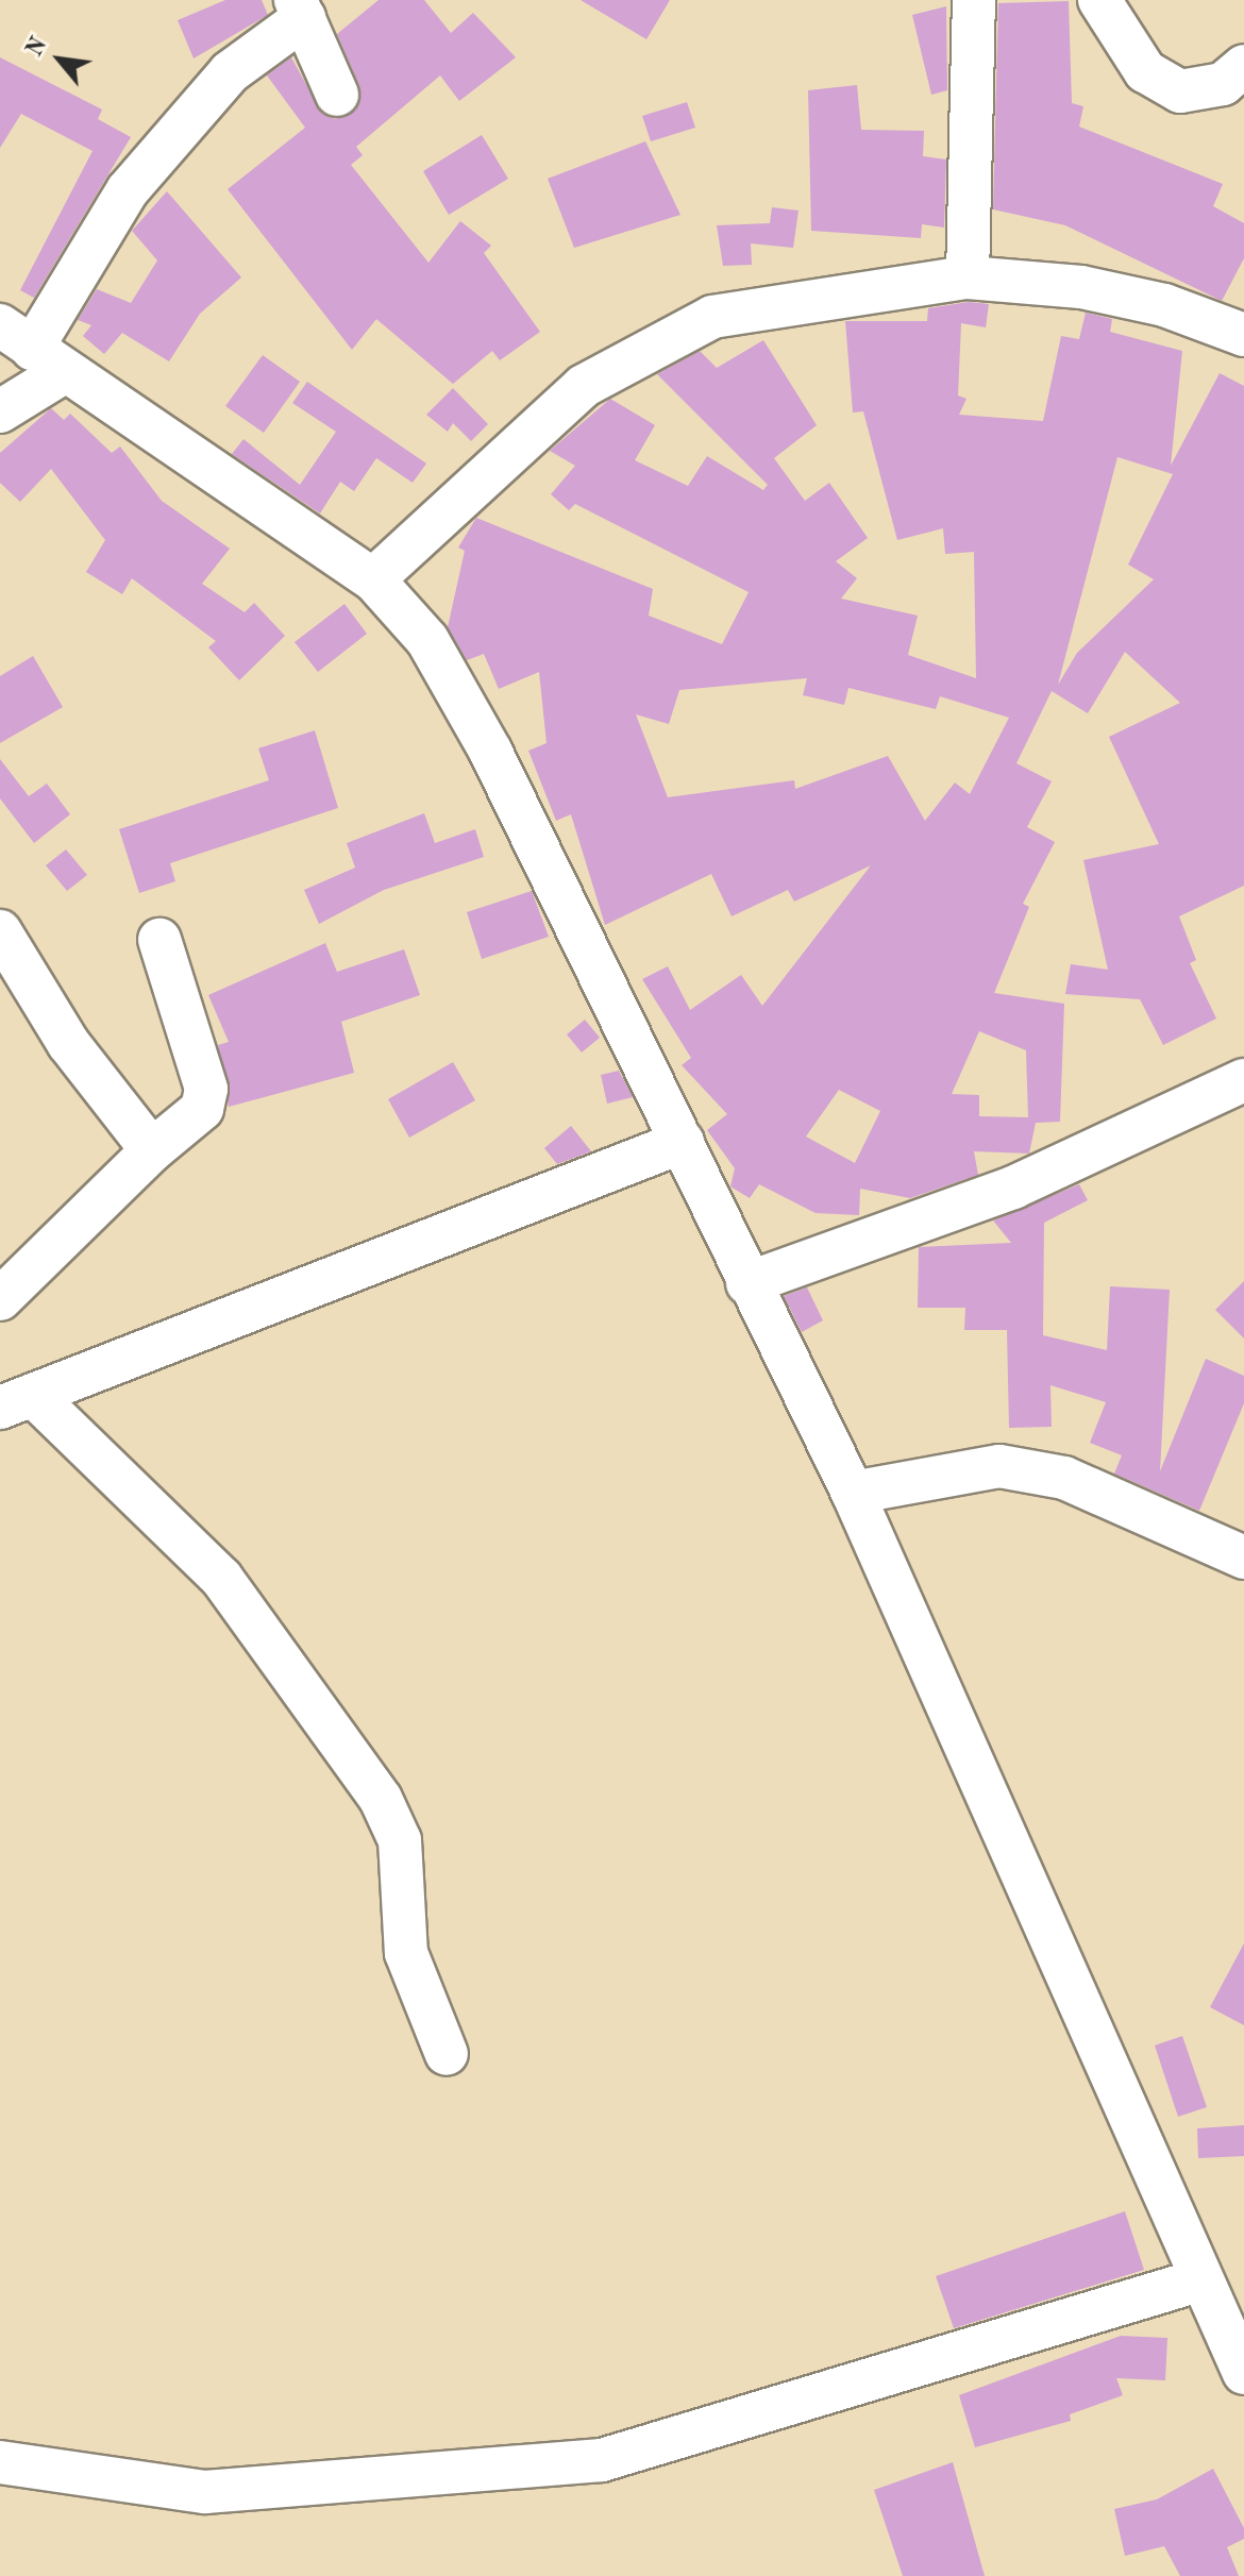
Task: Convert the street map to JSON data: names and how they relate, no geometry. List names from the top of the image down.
{
  "north": "top left"
}
